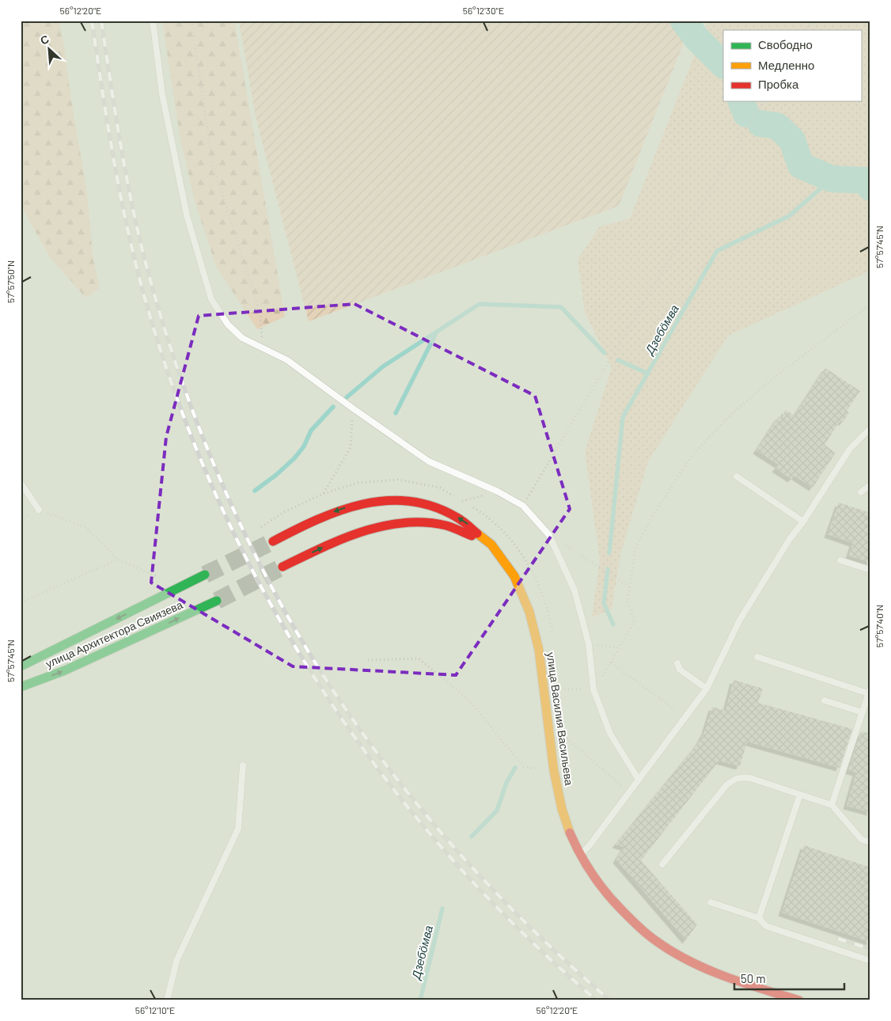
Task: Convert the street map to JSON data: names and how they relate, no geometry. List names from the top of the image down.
{
  "streets": {
    "main road": ["улица Архитектора Свиязева", "улица Василия Васильева"]
  },
  "water": ["Дзебӧмва"],
  "legend": ["Свободно", "Медленно", "Пробка"],
  "scale_bar": "50 m",
  "north": "top left",
  "coordinates": [
    "56°12'20\"E",
    "56°12'30\"E",
    "57°57'45\"N",
    "57°57'50\"N",
    "57°57'40\"N",
    "56°12'10\"E"
  ]
}
